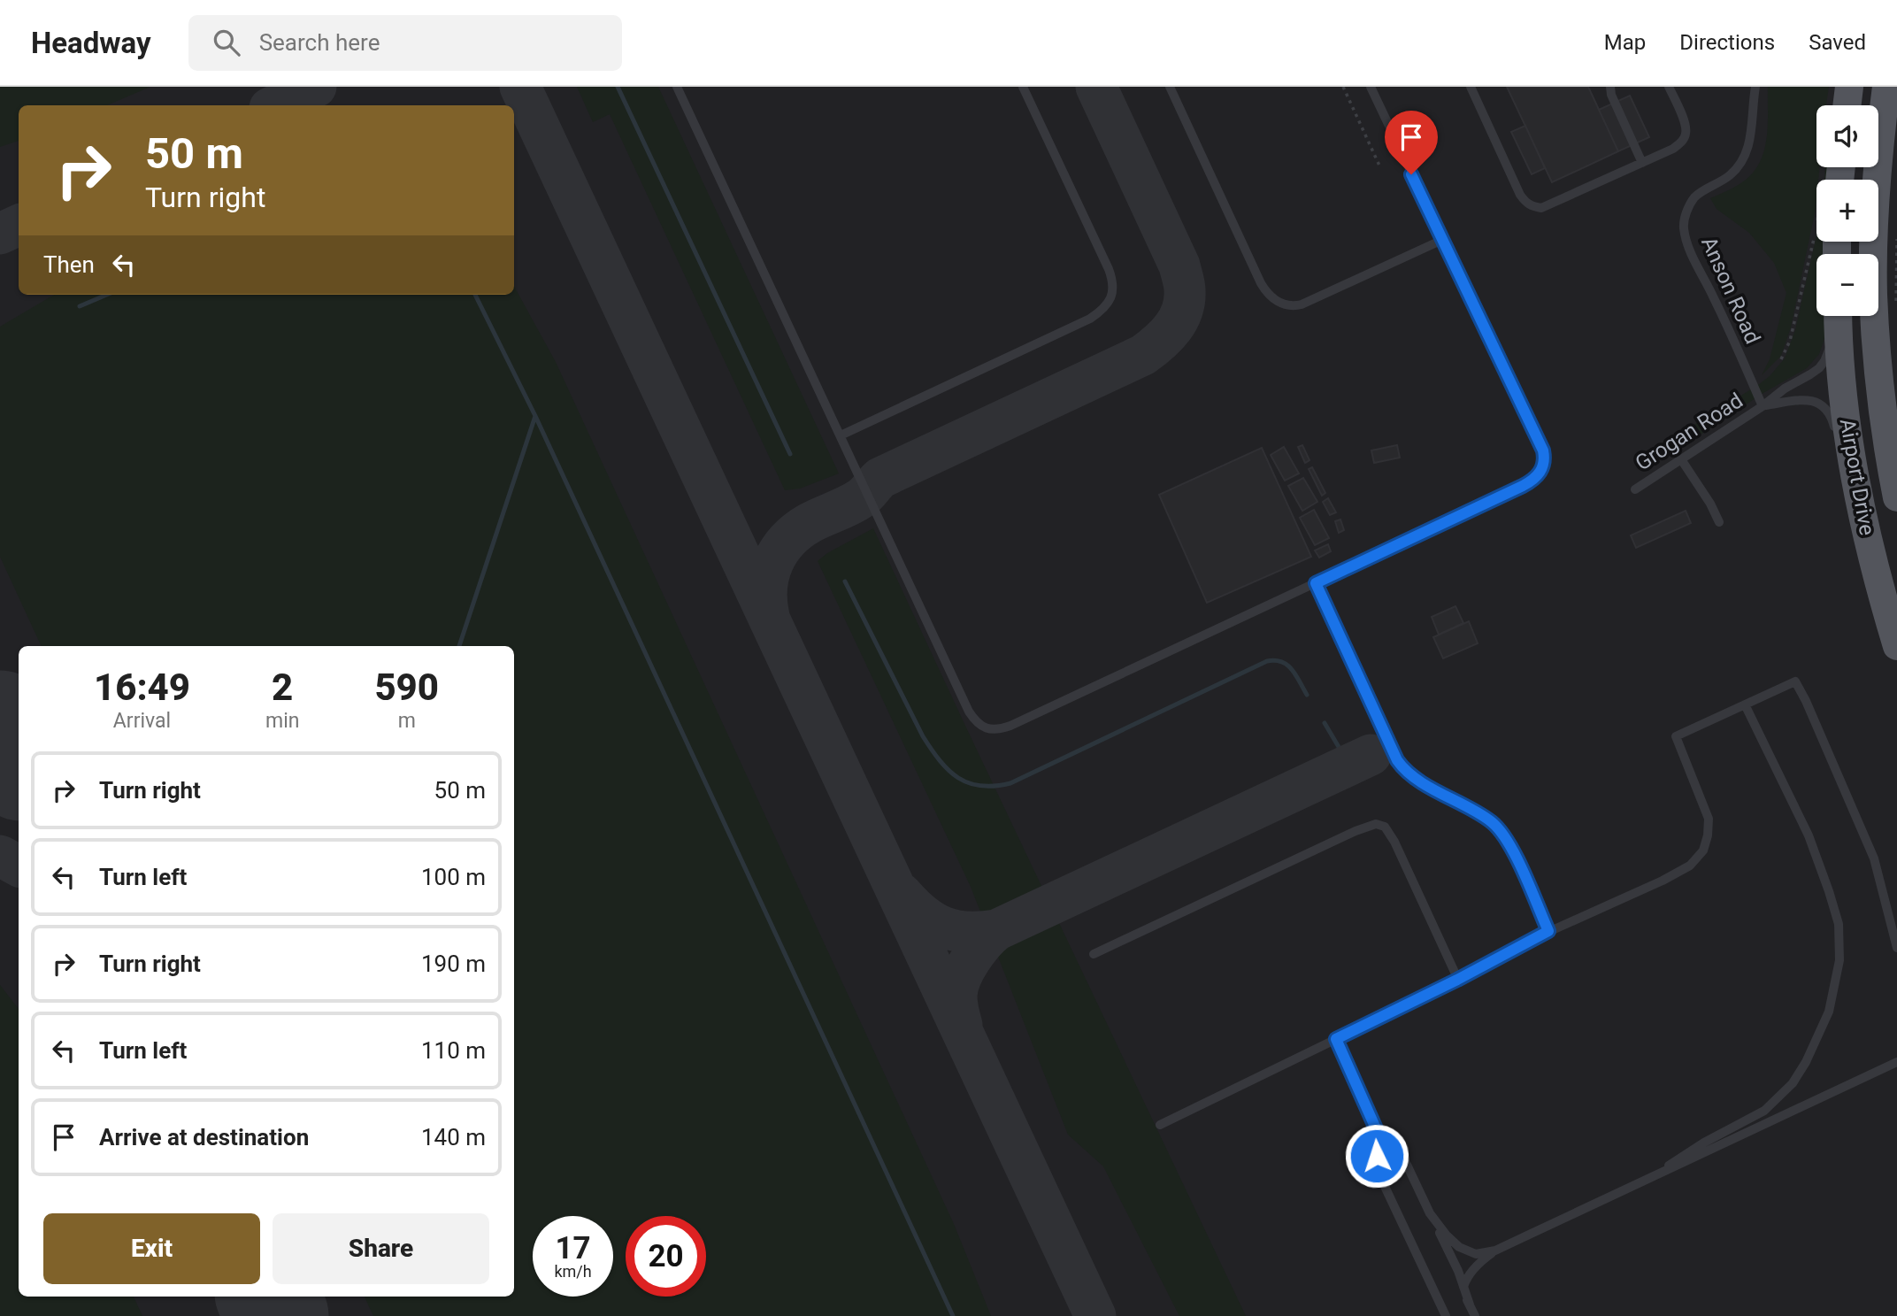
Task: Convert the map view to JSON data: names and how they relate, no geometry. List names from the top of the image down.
{
  "streets": {
    "main road": ["Airport Drive"],
    "lane": ["Anson Road", "Grogan Road"]
  },
  "crossings": [
    ["Anson Road", "Grogan Road"]
  ],
  "page": {
    "header": "Headway",
    "search": "Search here",
    "nav": ["Map", "Directions", "Saved"],
    "map_buttons": ["+", "−"],
    "turn": ["50 m", "Turn right"],
    "then": "Then",
    "eta": [
      "16:49",
      "Arrival",
      "2",
      "min",
      "590",
      "m"
    ],
    "list": [
      {
        "name": "Turn right",
        "value": "50 m"
      },
      {
        "name": "Turn left",
        "value": "100 m"
      },
      {
        "name": "Turn right",
        "value": "190 m"
      },
      {
        "name": "Turn left",
        "value": "110 m"
      },
      {
        "name": "Arrive at destination",
        "value": "140 m"
      }
    ],
    "buttons": ["Exit", "Share"],
    "speed": "17 km/h",
    "limit": "20"
  }
}
